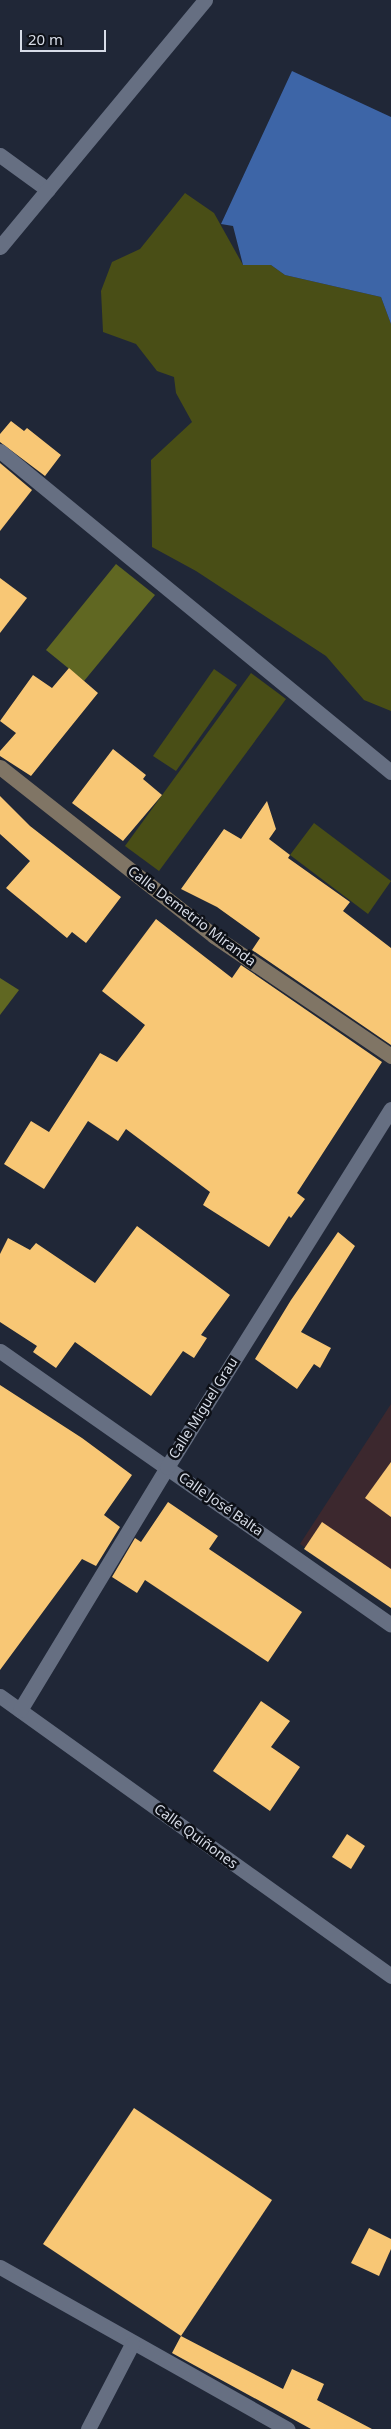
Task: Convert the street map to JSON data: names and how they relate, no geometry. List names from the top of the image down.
{
  "streets": {
    "main road": ["Calle Demetrio Miranda"],
    "street": ["Calle Miguel Grau", "Calle José Balta", "Calle Quiñones"]
  },
  "crossings": [
    ["Calle Miguel Grau", "Calle José Balta"],
    ["Calle Miguel Grau", "Calle Quiñones"]
  ],
  "scale_bar": "20 m"
}
